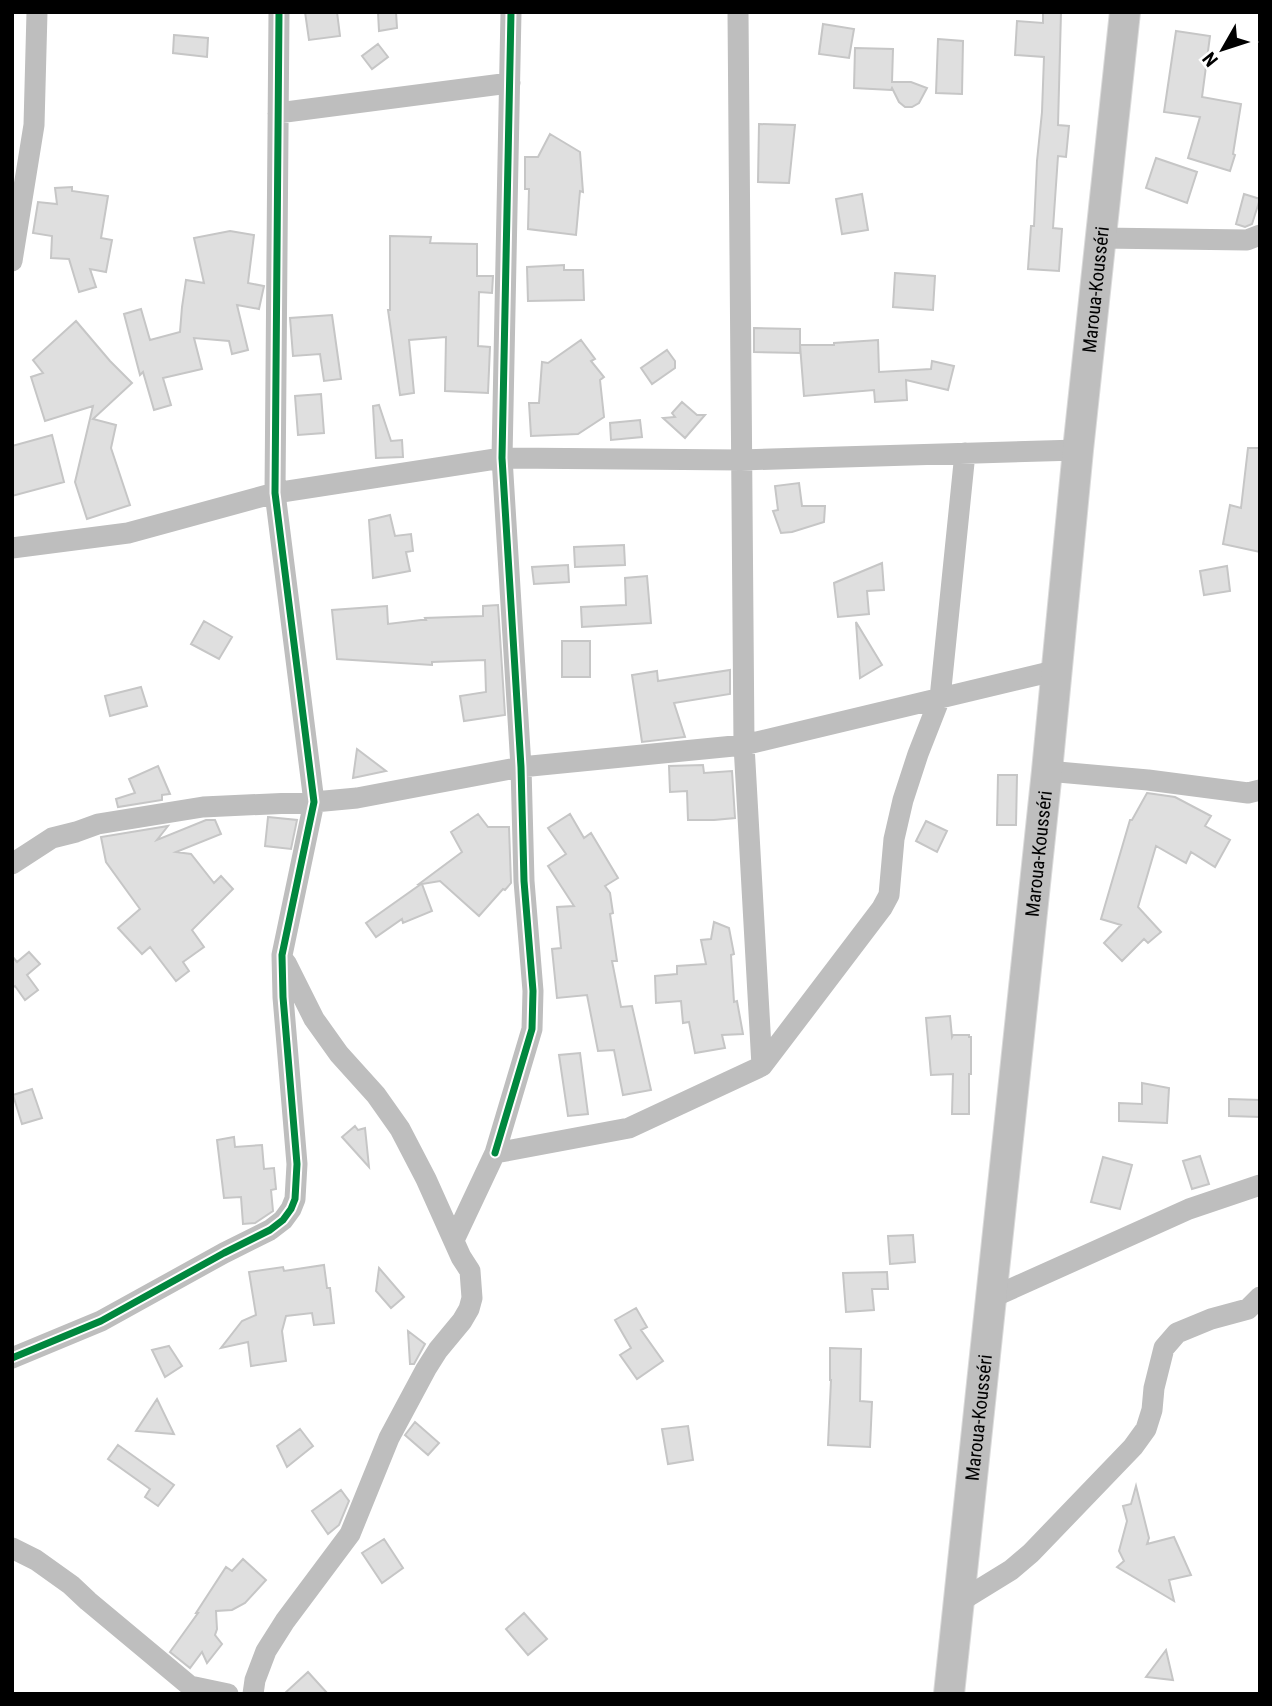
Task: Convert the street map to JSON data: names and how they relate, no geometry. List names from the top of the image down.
{
  "streets": {
    "highway": ["Maroua-Kousséri"]
  },
  "north": "bottom left"
}
